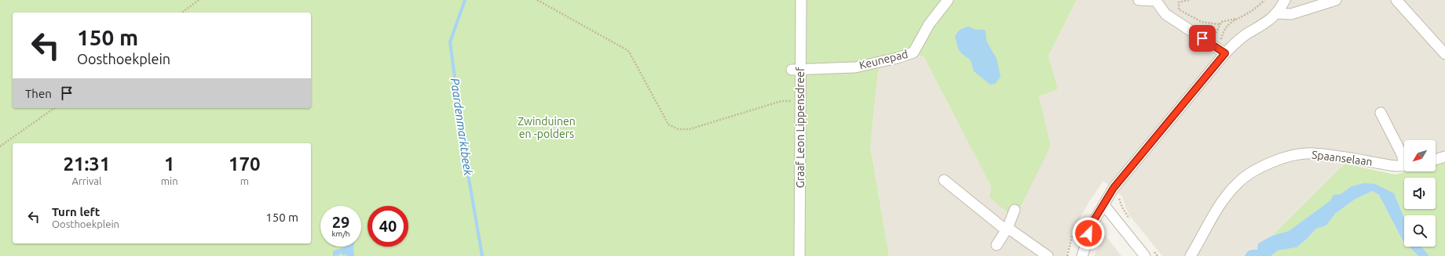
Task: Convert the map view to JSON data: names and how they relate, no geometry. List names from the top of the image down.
{
  "streets": {
    "street": ["Keunepad", "Graaf Leon Lippensdreef", "Spaanselaan"]
  },
  "crossings": [
    ["Keunepad", "Graaf Leon Lippensdreef"]
  ],
  "water": ["Paardenmarktbeek"],
  "parks": ["Zwinduinen en -polders"],
  "north": "bottom left",
  "page": {
    "turn": ["150 m", "Oosthoekplein"],
    "then": "Then",
    "eta": [
      "21:31",
      "Arrival",
      "1",
      "min",
      "170",
      "m"
    ],
    "list": [
      {
        "name": "Turn left",
        "note": "Oosthoekplein",
        "value": "150 m"
      }
    ],
    "speed": "29 km/h",
    "limit": "40"
  }
}
